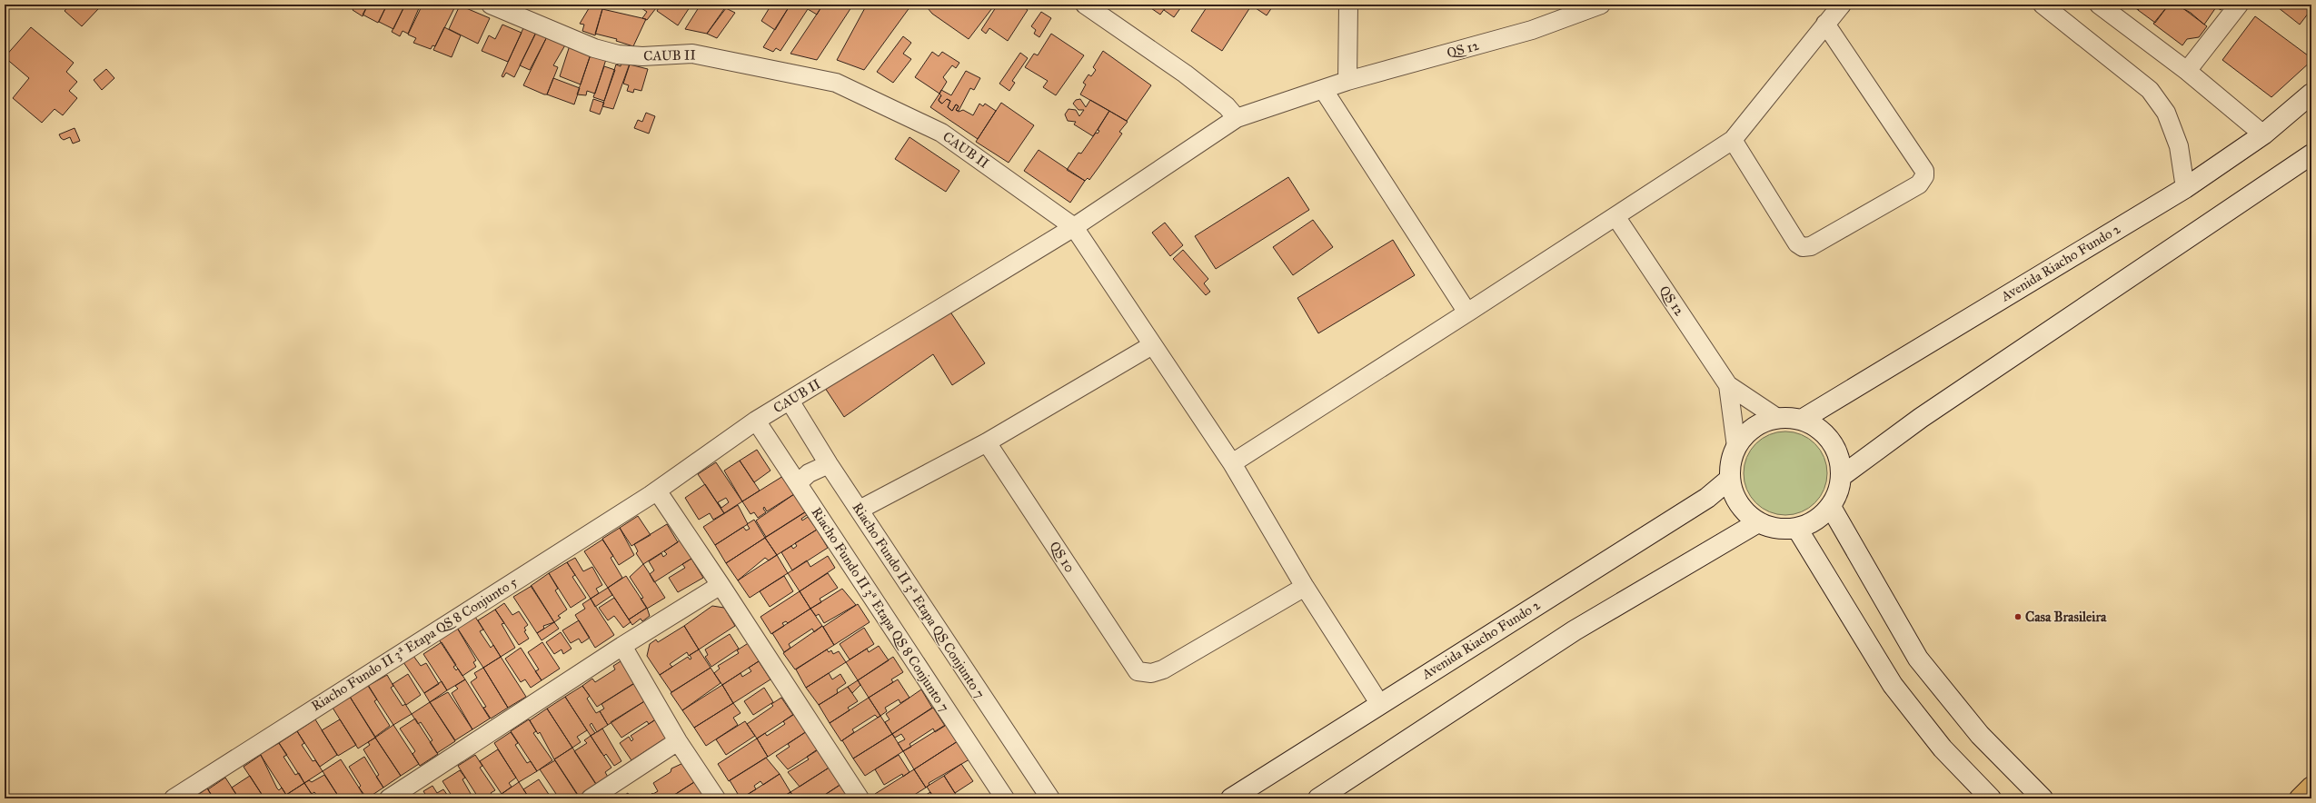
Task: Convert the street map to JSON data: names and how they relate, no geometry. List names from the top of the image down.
{
  "streets": {
    "main road": ["Avenida Riacho Fundo 2"],
    "street": [
      "QS 12",
      "CAUB II",
      "QS 10",
      "Riacho Fundo II 3ª Etapa QS Conjunto 7",
      "Riacho Fundo II 3ª Etapa QS 8 Conjunto 7",
      "Riacho Fundo II 3ª Etapa QS 8 Conjunto 5"
    ]
  },
  "crossings": [
    ["QS 12", "CAUB II"],
    ["QS 12", "Avenida Riacho Fundo 2"],
    ["CAUB II", "Riacho Fundo II 3ª Etapa QS Conjunto 7"],
    ["CAUB II", "Riacho Fundo II 3ª Etapa QS 8 Conjunto 7"],
    ["CAUB II", "Riacho Fundo II 3ª Etapa QS 8 Conjunto 5"]
  ],
  "places": ["Casa Brasileira"]
}
